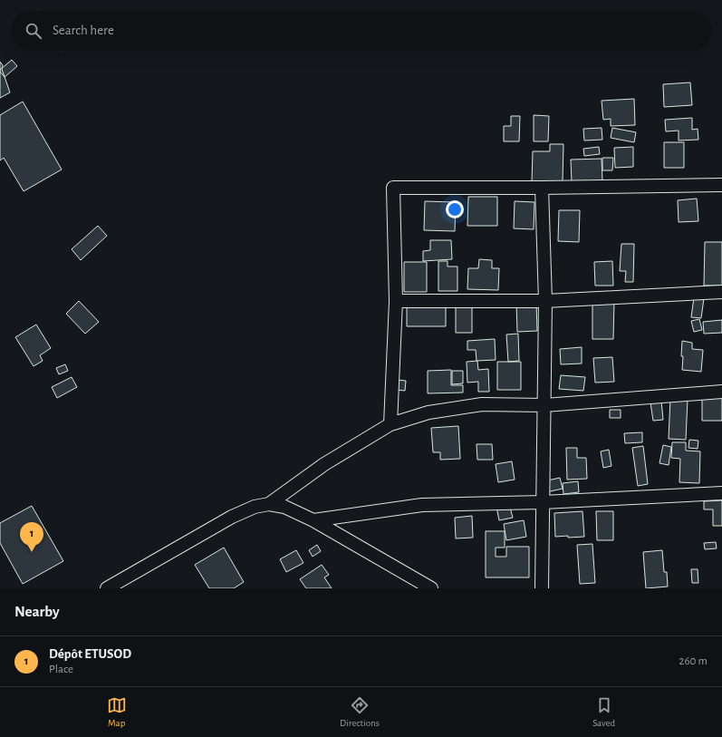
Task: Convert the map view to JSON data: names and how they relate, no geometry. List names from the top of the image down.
{
  "page": {
    "search": "Search here",
    "pins": "1",
    "heading": "Nearby",
    "list": [
      {
        "mark": "1",
        "name": "Dépôt ETUSOD",
        "note": "Place",
        "value": "260 m"
      }
    ],
    "nav": ["Map", "Directions", "Saved"]
  }
}
